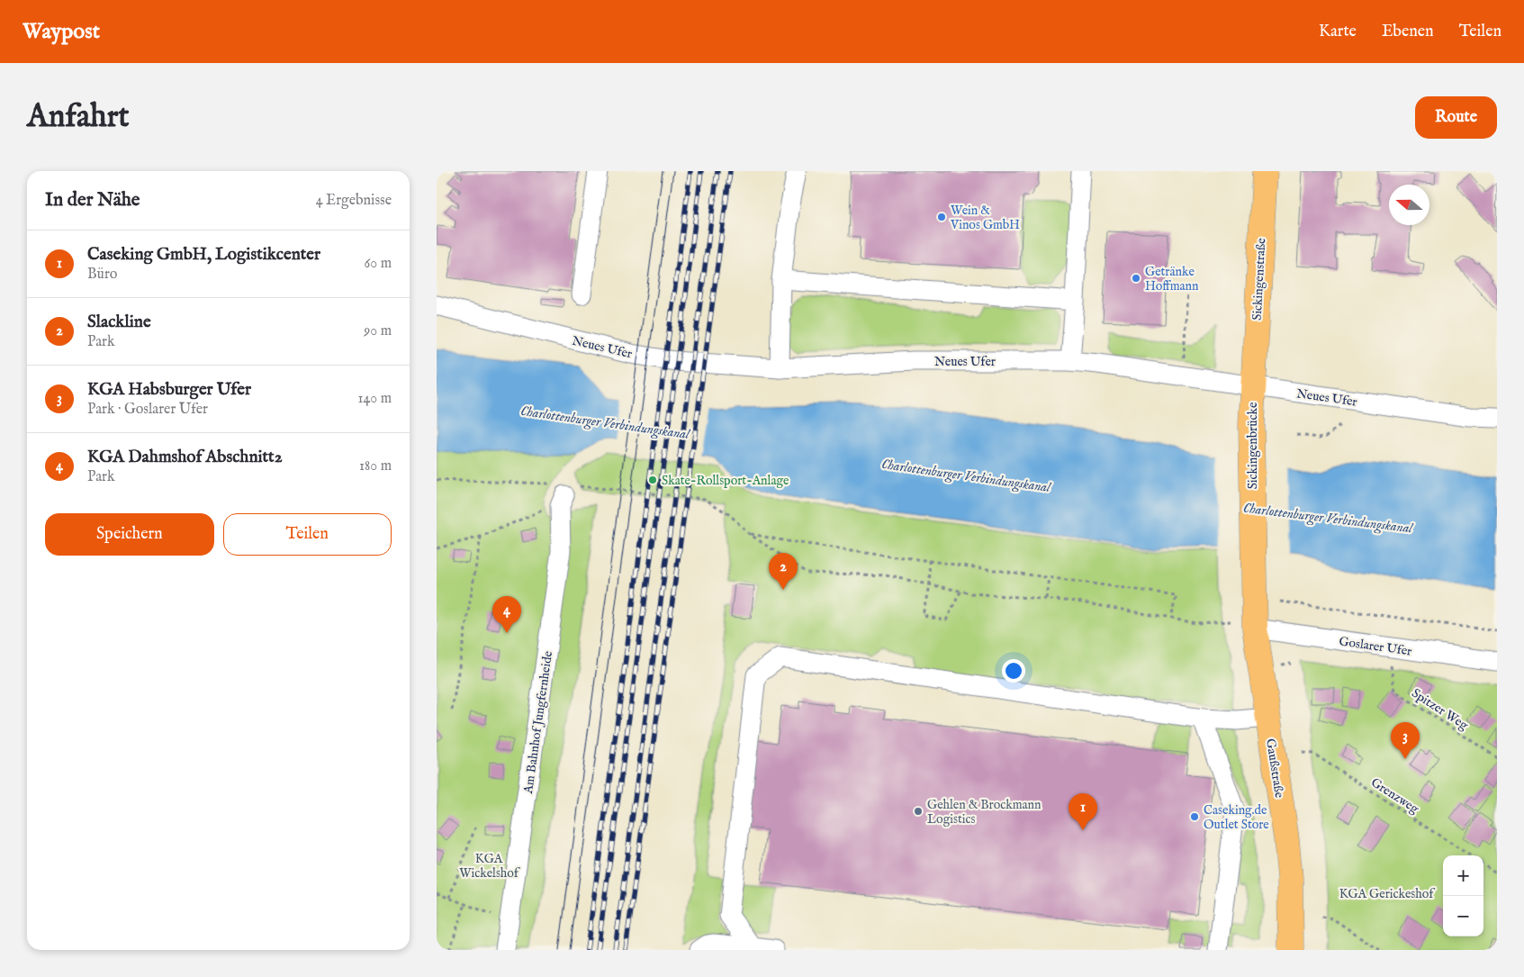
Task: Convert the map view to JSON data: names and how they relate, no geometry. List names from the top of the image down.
{
  "streets": {
    "main road": ["Sickingenstraße", "Sickingenbrücke", "Gaußstraße"],
    "street": ["Neues Ufer", "Goslarer Ufer", "Am Bahnhof Jungfernheide"],
    "path": ["Spitzer Weg", "Grenzweg"]
  },
  "crossings": [
    ["Sickingenstraße", "Neues Ufer"],
    ["Sickingenstraße", "Sickingenbrücke"],
    ["Neues Ufer", "Sickingenbrücke"],
    ["Sickingenbrücke", "Gaußstraße"],
    ["Goslarer Ufer", "Gaußstraße"]
  ],
  "water": ["Charlottenburger Verbindungskanal"],
  "parks": ["KGA Wickelshof", "KGA Gerickeshof"],
  "places": [
    "Wein & Vinos GmbH",
    "Getränke Hoffmann",
    "Skate-Rollsport-Anlage",
    "Gehlen & Brockmann Logistics",
    "Caseking.de Outlet Store"
  ],
  "north": "left",
  "page": {
    "header": "Waypost",
    "nav": ["Karte", "Ebenen", "Teilen"],
    "buttons": [
      "Route",
      ["Speichern", "Teilen"]
    ],
    "title": "Anfahrt",
    "heading": ["In der Nähe", "4 Ergebnisse"],
    "list": [
      {
        "mark": "1",
        "name": "Caseking GmbH, Logistikcenter",
        "note": "Büro",
        "value": "60 m"
      },
      {
        "mark": "2",
        "name": "Slackline",
        "note": "Park",
        "value": "90 m"
      },
      {
        "mark": "3",
        "name": "KGA Habsburger Ufer",
        "note": "Park · Goslarer Ufer",
        "value": "140 m"
      },
      {
        "mark": "4",
        "name": "KGA Dahmshof Abschnitt2",
        "note": "Park",
        "value": "180 m"
      }
    ],
    "pins": [
      "2",
      "4",
      "3",
      "1"
    ],
    "map_buttons": ["+", "−"]
  }
}
